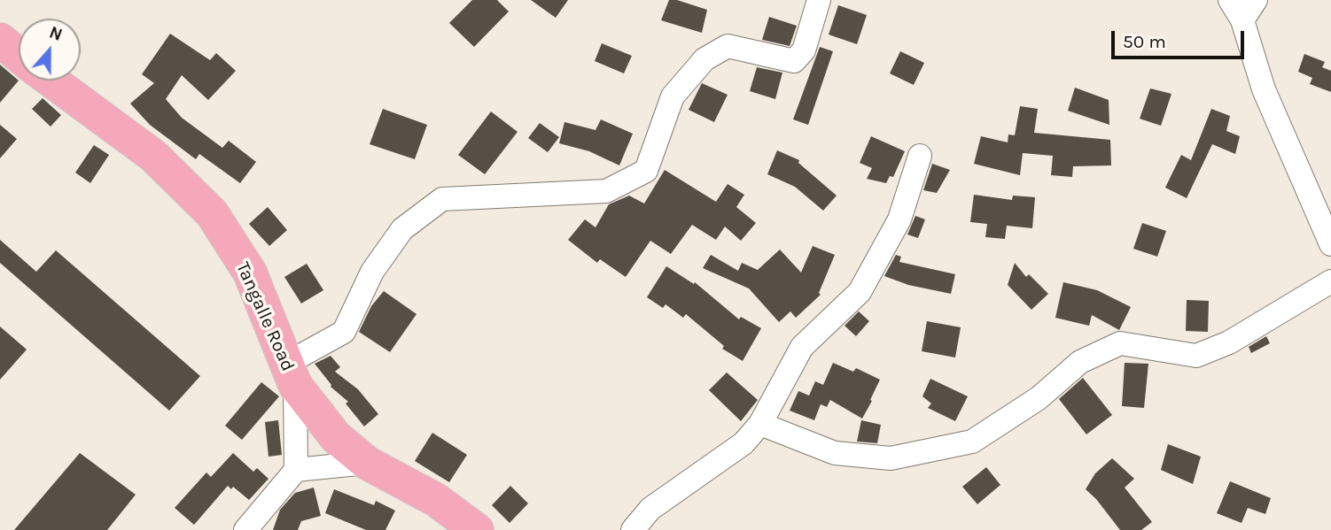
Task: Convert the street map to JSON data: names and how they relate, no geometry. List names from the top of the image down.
{
  "streets": {
    "highway": ["Tangalle Road"]
  },
  "scale_bar": "50 m",
  "north": "top"
}
